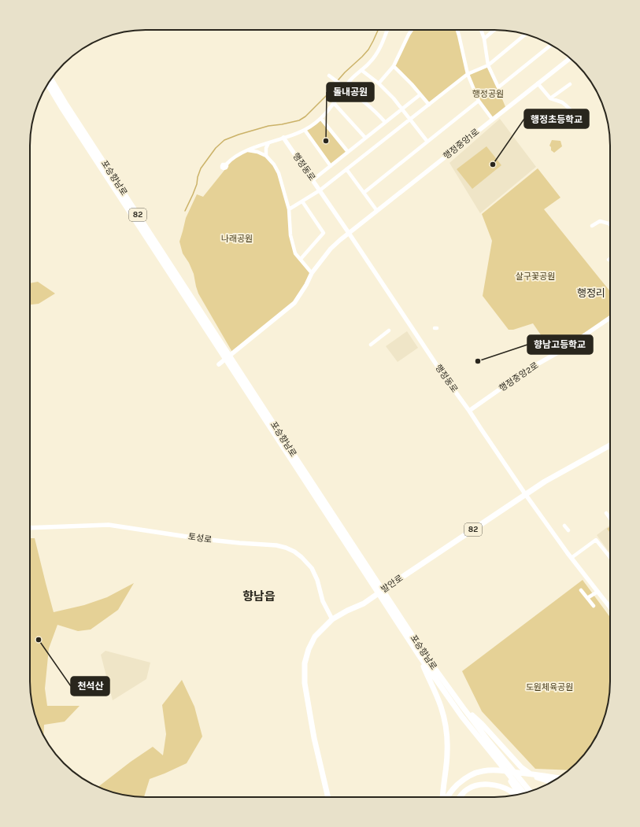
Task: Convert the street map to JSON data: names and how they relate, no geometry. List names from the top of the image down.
{
  "streets": {
    "main road": ["포승향남로", "82", "발안로"],
    "street": [
      "행정중앙1로",
      "행정동로",
      "행정중앙2로",
      "토성로"
    ]
  },
  "crossings": [
    ["행정중앙1로", "행정동로"],
    ["행정동로", "행정중앙2로"],
    ["행정동로", "발안로"],
    ["토성로", "발안로"]
  ],
  "districts": ["행정리", "향남읍"],
  "parks": [
    "행정공원",
    "나래공원",
    "살구꽃공원",
    "도원체육공원"
  ],
  "places": [
    "돌내공원",
    "행정초등학교",
    "향남고등학교",
    "천석산"
  ]
}
